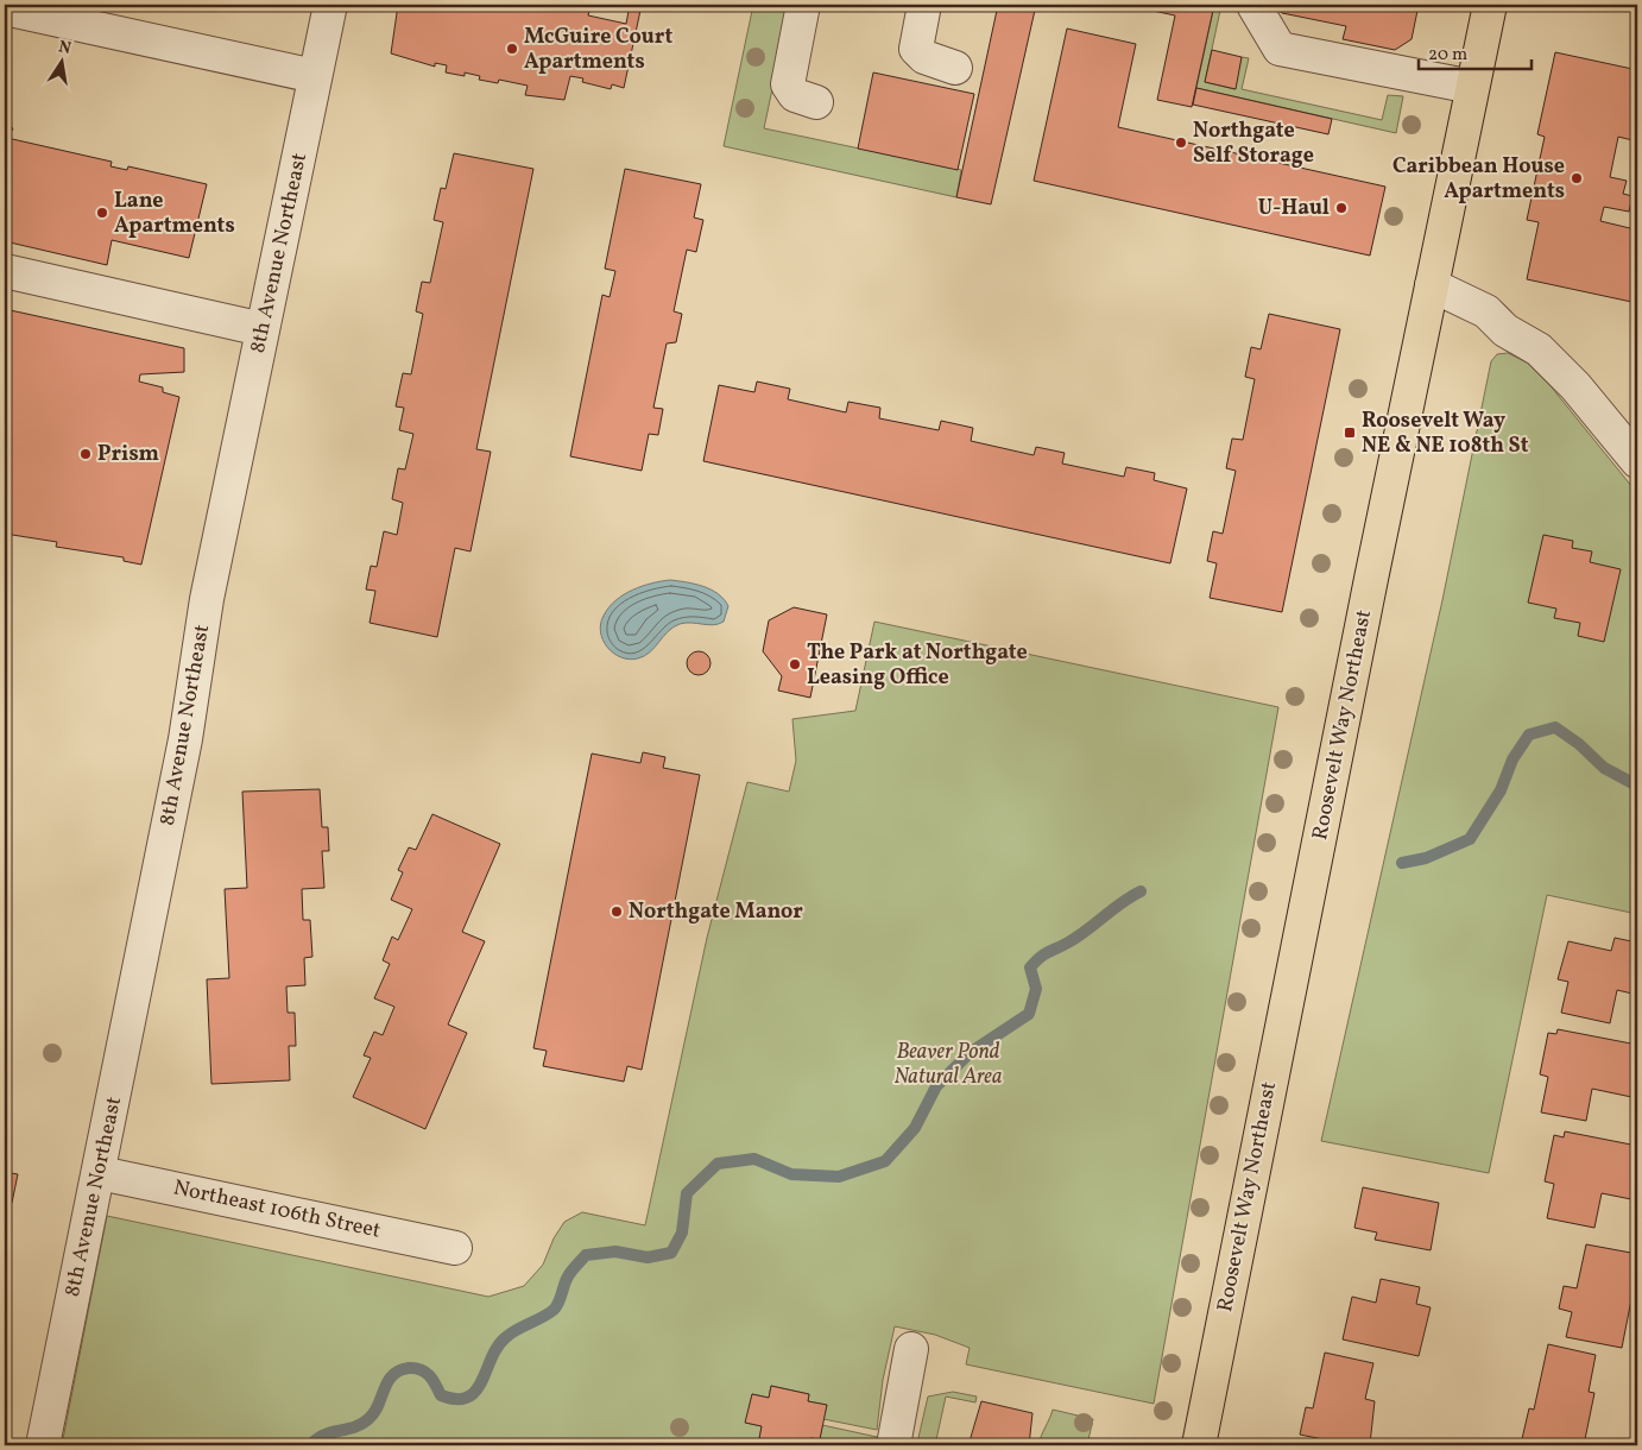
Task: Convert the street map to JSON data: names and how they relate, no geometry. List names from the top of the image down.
{
  "streets": {
    "main road": ["Roosevelt Way Northeast"],
    "street": ["8th Avenue Northeast", "Northeast 106th Street"]
  },
  "crossings": [
    ["8th Avenue Northeast", "Northeast 106th Street"]
  ],
  "parks": ["Beaver Pond Natural Area"],
  "places": {
    "other": [
      "McGuire Court Apartments",
      "Northgate Self Storage",
      "Caribbean House Apartments",
      "U-Haul",
      "Lane Apartments",
      "Prism",
      "The Park at Northgate Leasing Office",
      "Northgate Manor"
    ],
    "transit": ["Roosevelt Way NE & NE 108th St"]
  },
  "scale_bar": "20 m",
  "north": "top"
}
